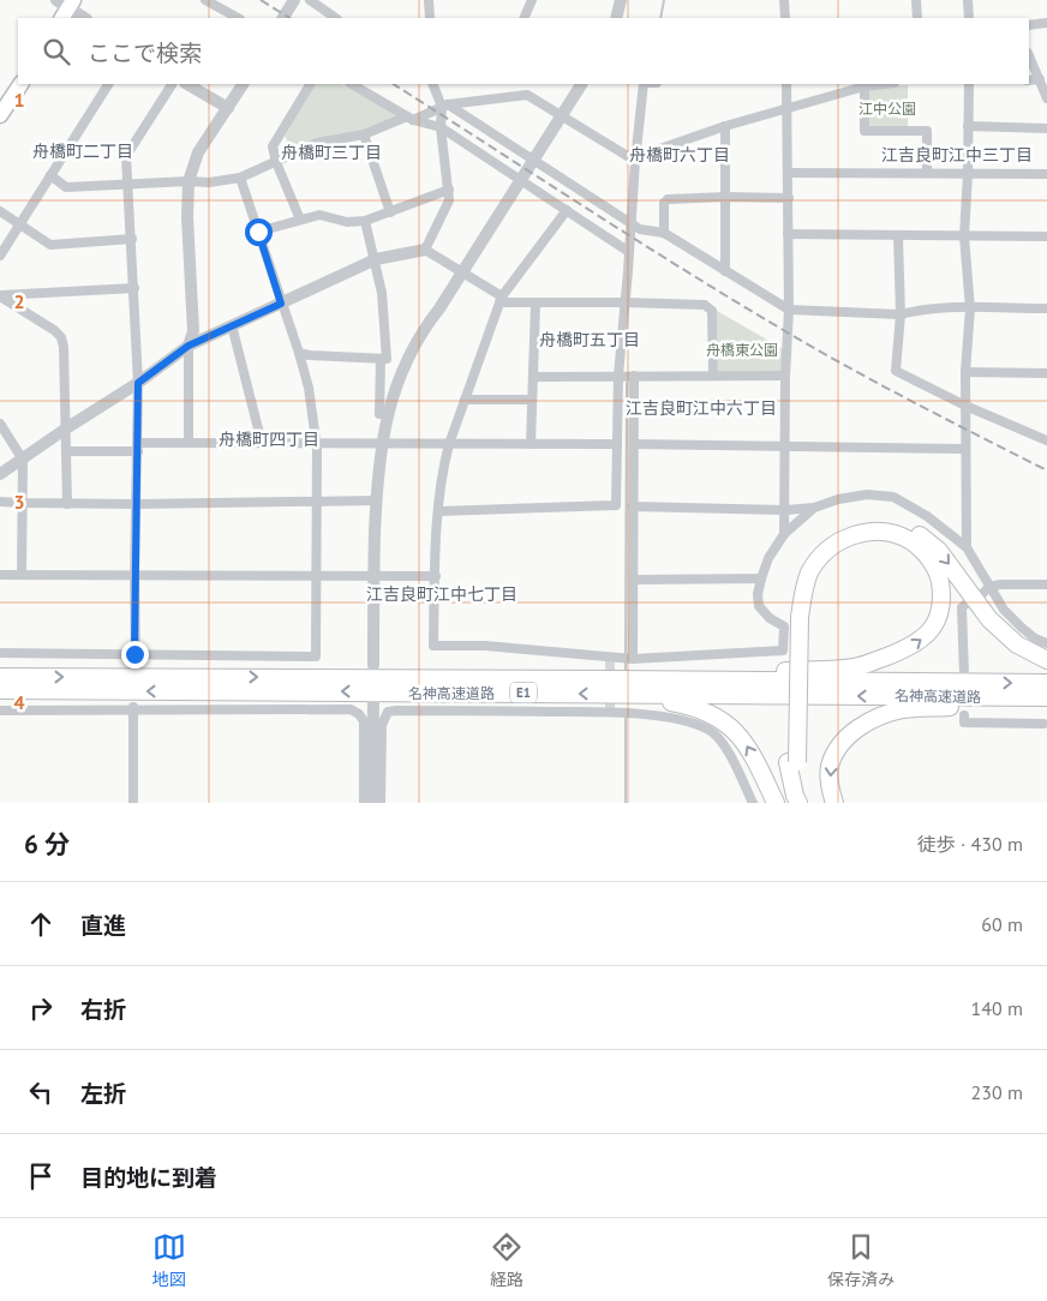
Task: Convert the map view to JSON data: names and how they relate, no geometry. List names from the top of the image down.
{
  "streets": {
    "highway": ["名神高速道路", "E1"]
  },
  "districts": [
    "舟橋町二丁目",
    "舟橋町三丁目",
    "舟橋町六丁目",
    "江吉良町江中三丁目",
    "舟橋町五丁目",
    "江吉良町江中六丁目",
    "舟橋町四丁目",
    "江吉良町江中七丁目"
  ],
  "parks": ["江中公園", "舟橋東公園"],
  "page": {
    "search": "ここで検索",
    "heading": ["6 分", "徒歩 · 430 m"],
    "list": [
      ["直進", "60 m"],
      ["右折", "140 m"],
      ["左折", "230 m"],
      "目的地に到着"
    ],
    "nav": ["地図", "経路", "保存済み"]
  },
  "grid": {
    "rows": [
      "1",
      "2",
      "3",
      "4"
    ]
  }
}
